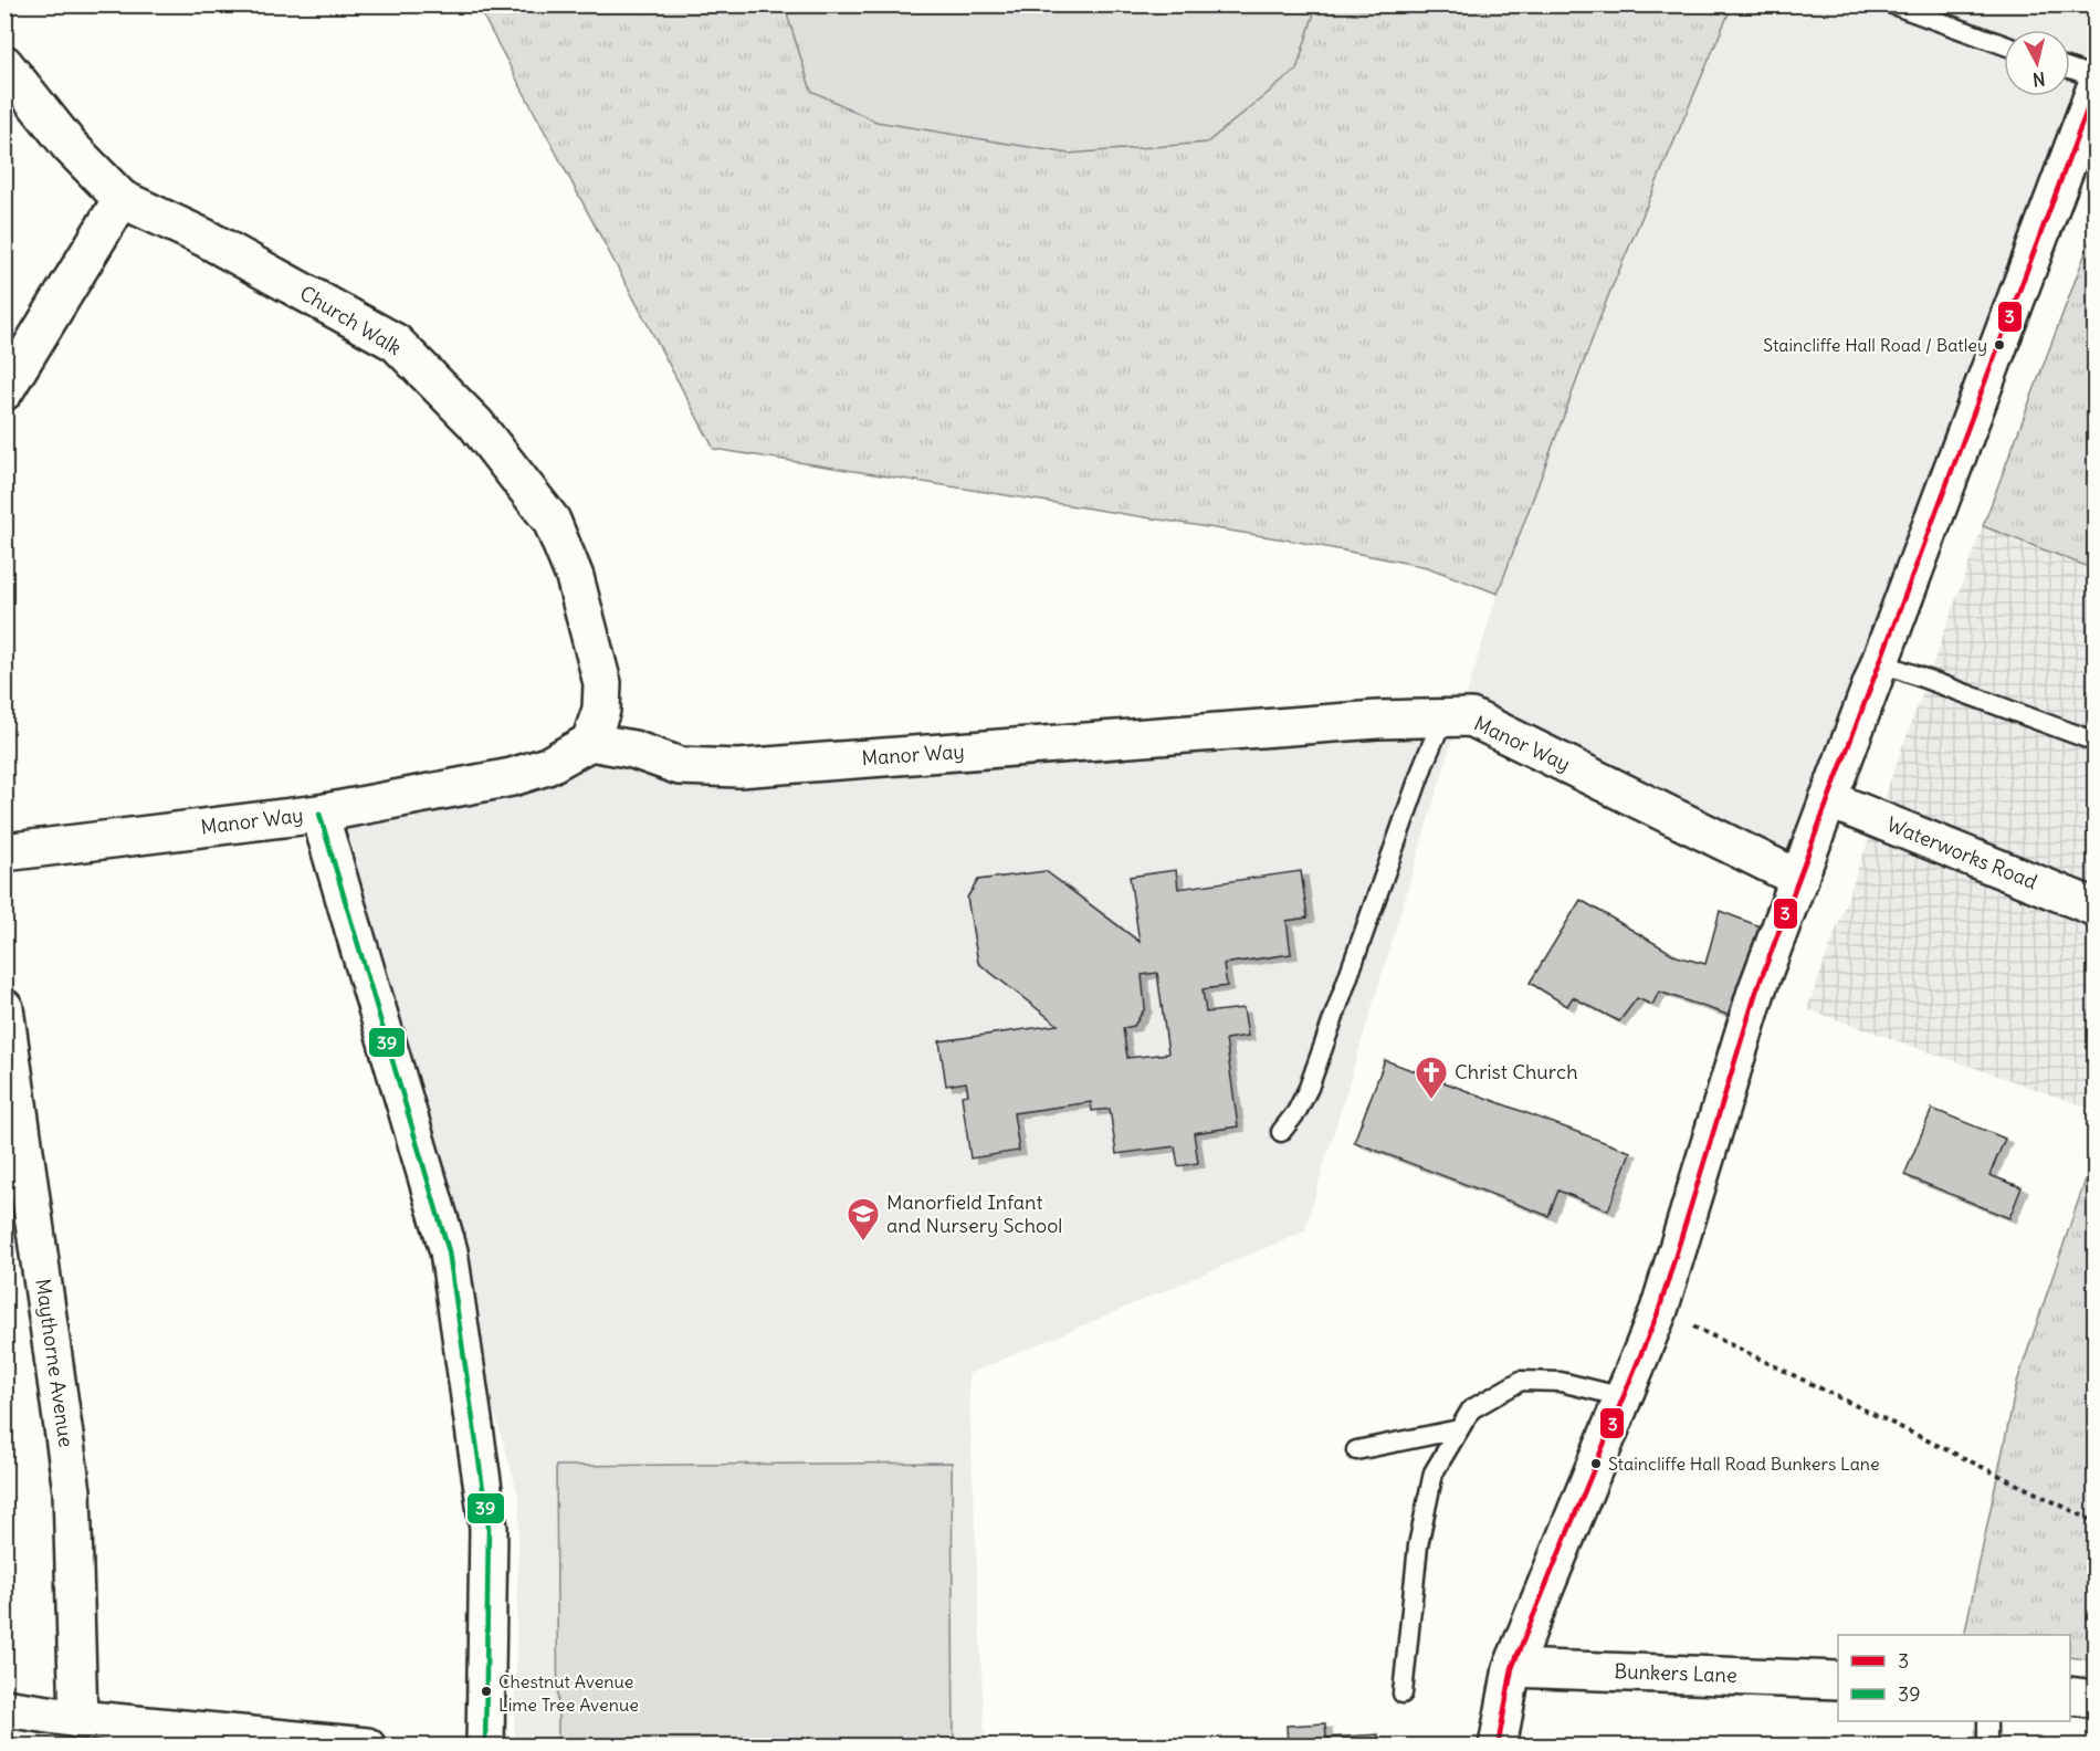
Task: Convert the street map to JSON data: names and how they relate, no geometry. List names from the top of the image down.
{
  "streets": {
    "street": [
      "Church Walk",
      "Manor Way",
      "Waterworks Road",
      "Maythorne Avenue",
      "Bunkers Lane"
    ]
  },
  "crossings": [
    ["Church Walk", "Manor Way"]
  ],
  "places": {
    "other": ["Staincliffe Hall Road / Batley", "Staincliffe Hall Road Bunkers Lane", "Chestnut Avenue Lime Tree Avenue"],
    "church": ["Christ Church"],
    "school or university": ["Manorfield Infant and Nursery School"]
  },
  "lines": ["transit line 3", "transit line 39"],
  "legend": ["3", "39"],
  "north": "bottom"
}
